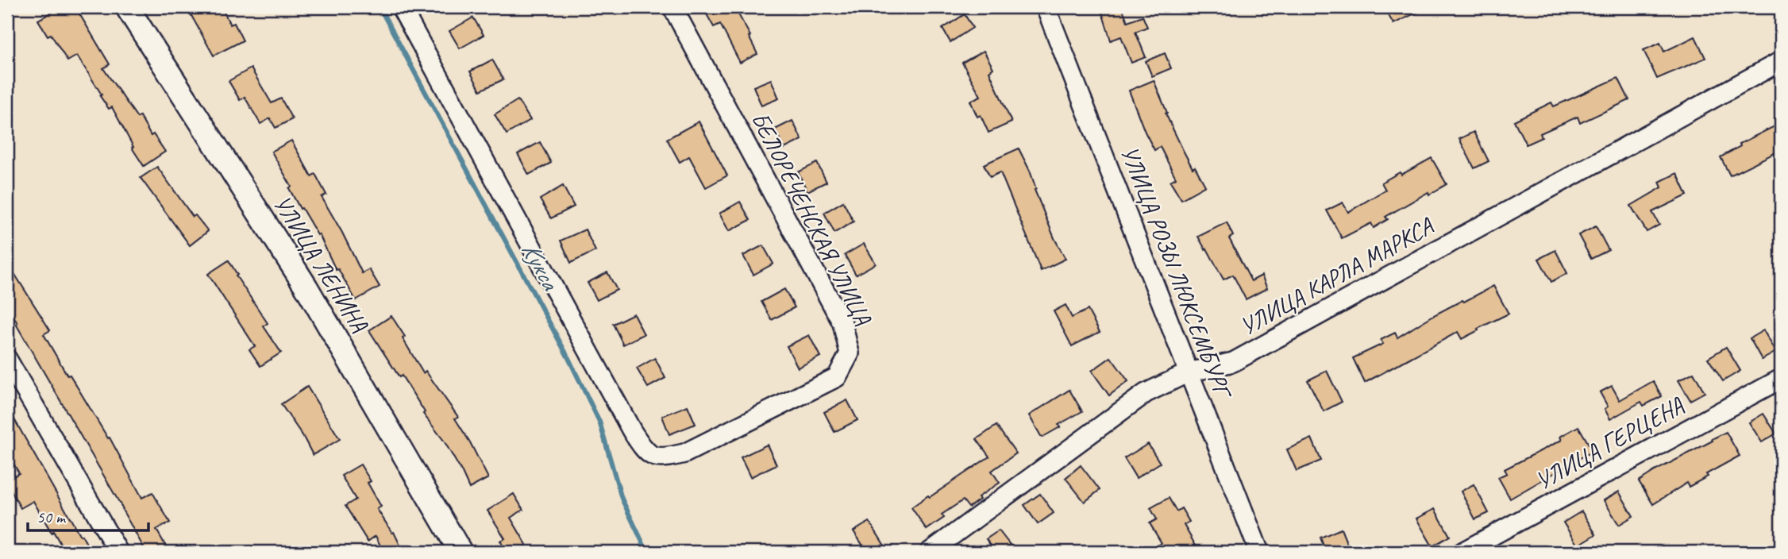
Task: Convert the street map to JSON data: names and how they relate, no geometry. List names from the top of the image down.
{
  "streets": {
    "street": [
      "БЕЛОРЕЧЕНСКАЯ УЛИЦА",
      "УЛИЦА ЛЕНИНА",
      "УЛИЦА РОЗЫ ЛЮКСЕМБУРГ",
      "УЛИЦА КАРЛА МАРКСА",
      "УЛИЦА ГЕРЦЕНА"
    ]
  },
  "crossings": [
    ["УЛИЦА РОЗЫ ЛЮКСЕМБУРГ", "УЛИЦА КАРЛА МАРКСА"]
  ],
  "water": ["Кукса"],
  "scale_bar": "50 m"
}
